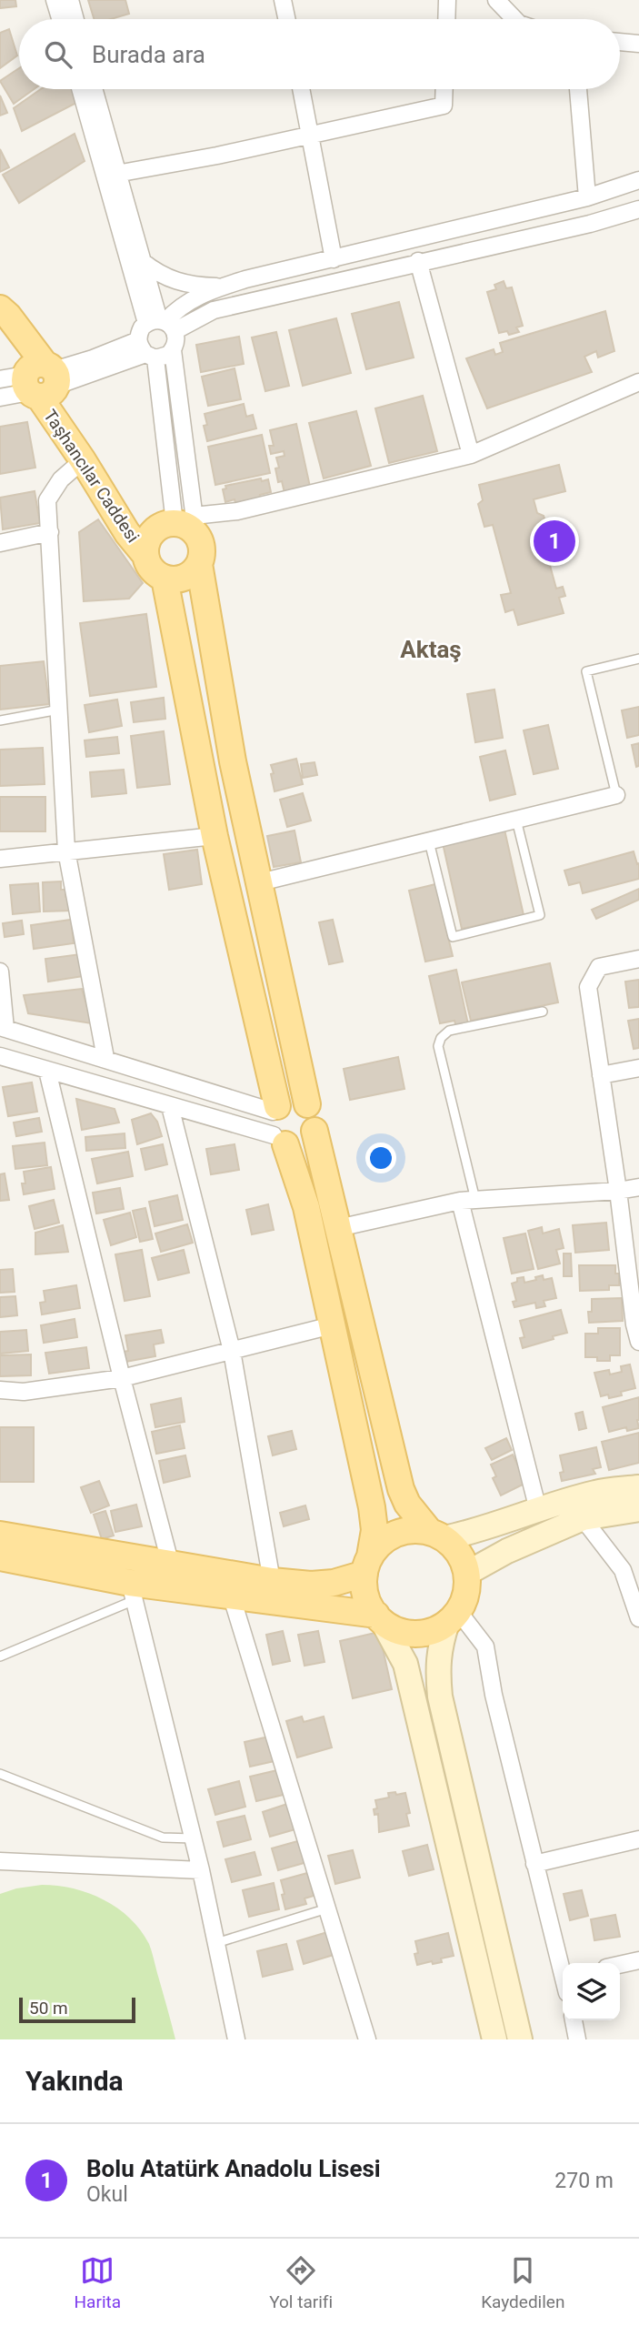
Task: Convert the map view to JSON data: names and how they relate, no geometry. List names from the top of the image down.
{
  "streets": {
    "main road": ["Taşhancılar Caddesi"]
  },
  "districts": ["Aktaş"],
  "scale_bar": "50 m",
  "page": {
    "search": "Burada ara",
    "pins": "1",
    "scale": "50 m",
    "heading": "Yakında",
    "list": [
      {
        "mark": "1",
        "name": "Bolu Atatürk Anadolu Lisesi",
        "note": "Okul",
        "value": "270 m"
      }
    ],
    "nav": ["Harita", "Yol tarifi", "Kaydedilen"]
  }
}
